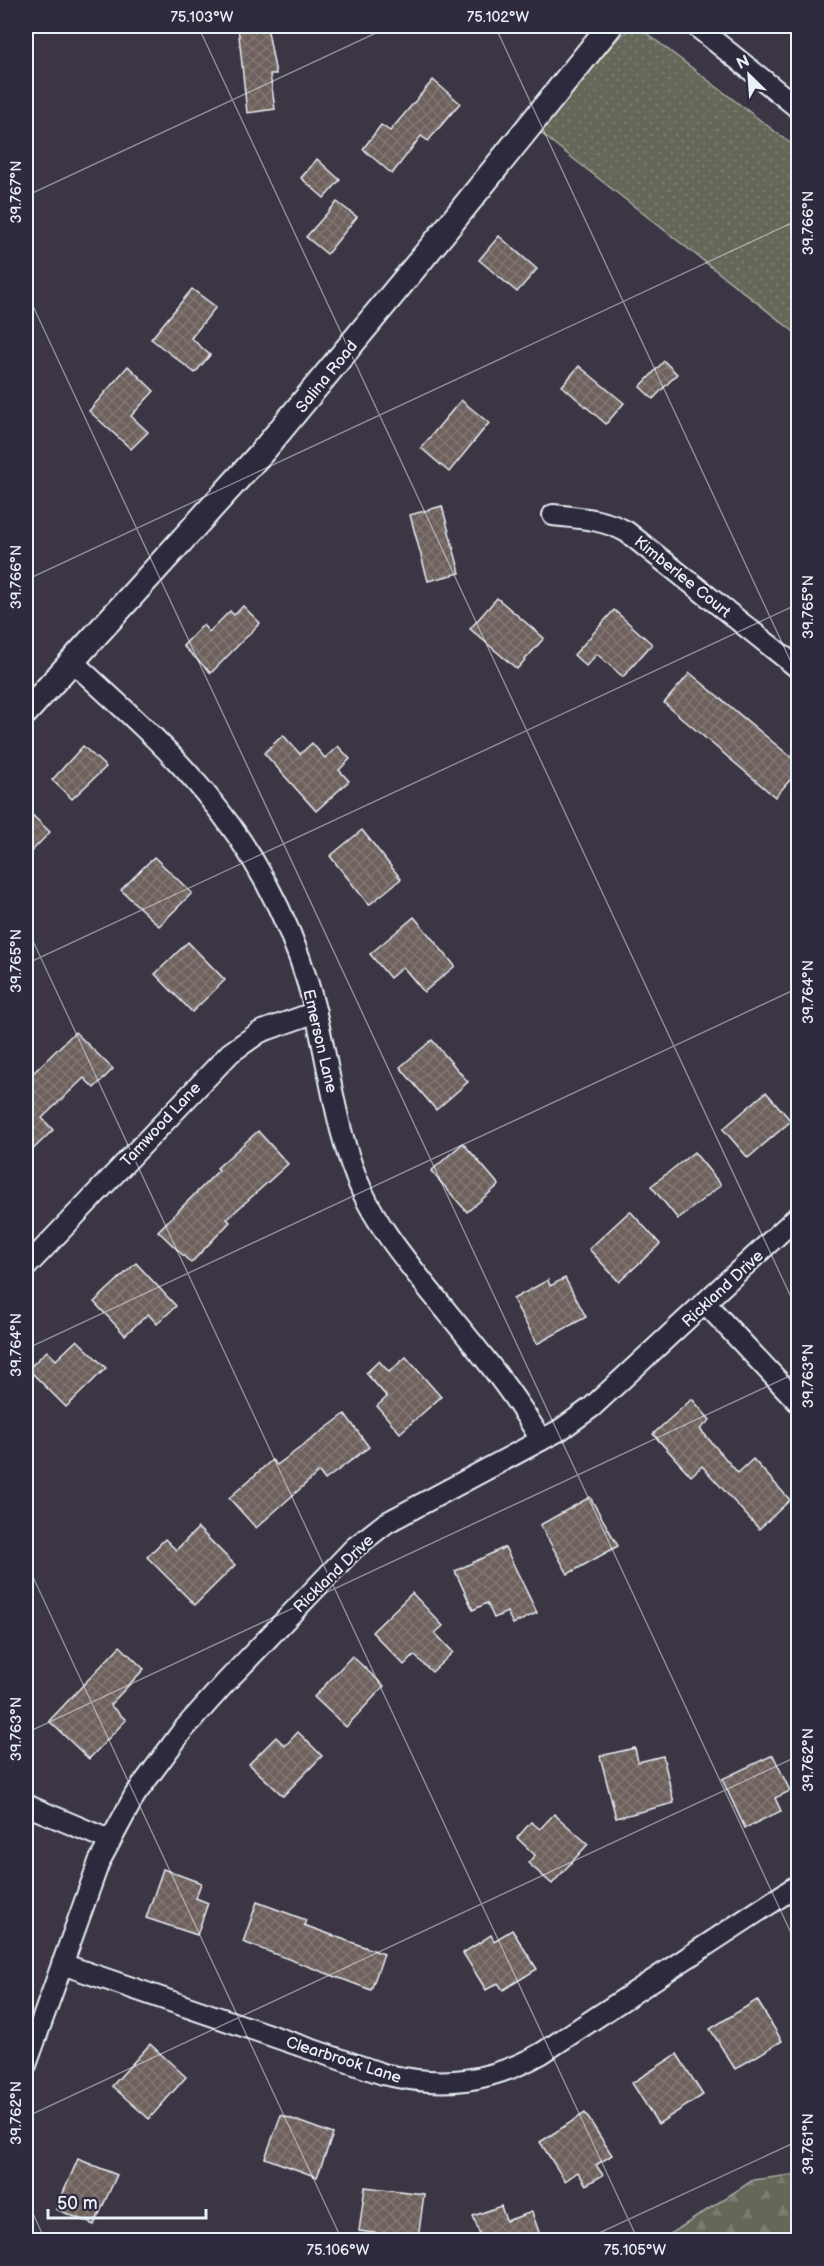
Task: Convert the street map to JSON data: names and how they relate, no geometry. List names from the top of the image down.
{
  "streets": {
    "street": [
      "Salina Road",
      "Kimberlee Court",
      "Emerson Lane",
      "Tamwood Lane",
      "Rickland Drive",
      "Clearbrook Lane"
    ]
  },
  "crossings": [
    ["Salina Road", "Emerson Lane"],
    ["Emerson Lane", "Tamwood Lane"],
    ["Emerson Lane", "Rickland Drive"],
    ["Rickland Drive", "Clearbrook Lane"]
  ],
  "scale_bar": "50 m",
  "north": "top left",
  "coordinates": [
    "75.103°W",
    "75.102°W",
    "39.767°N",
    "39.766°N",
    "39.765°N",
    "39.764°N",
    "39.763°N",
    "39.762°N",
    "39.761°N",
    "75.106°W",
    "75.105°W"
  ]
}
